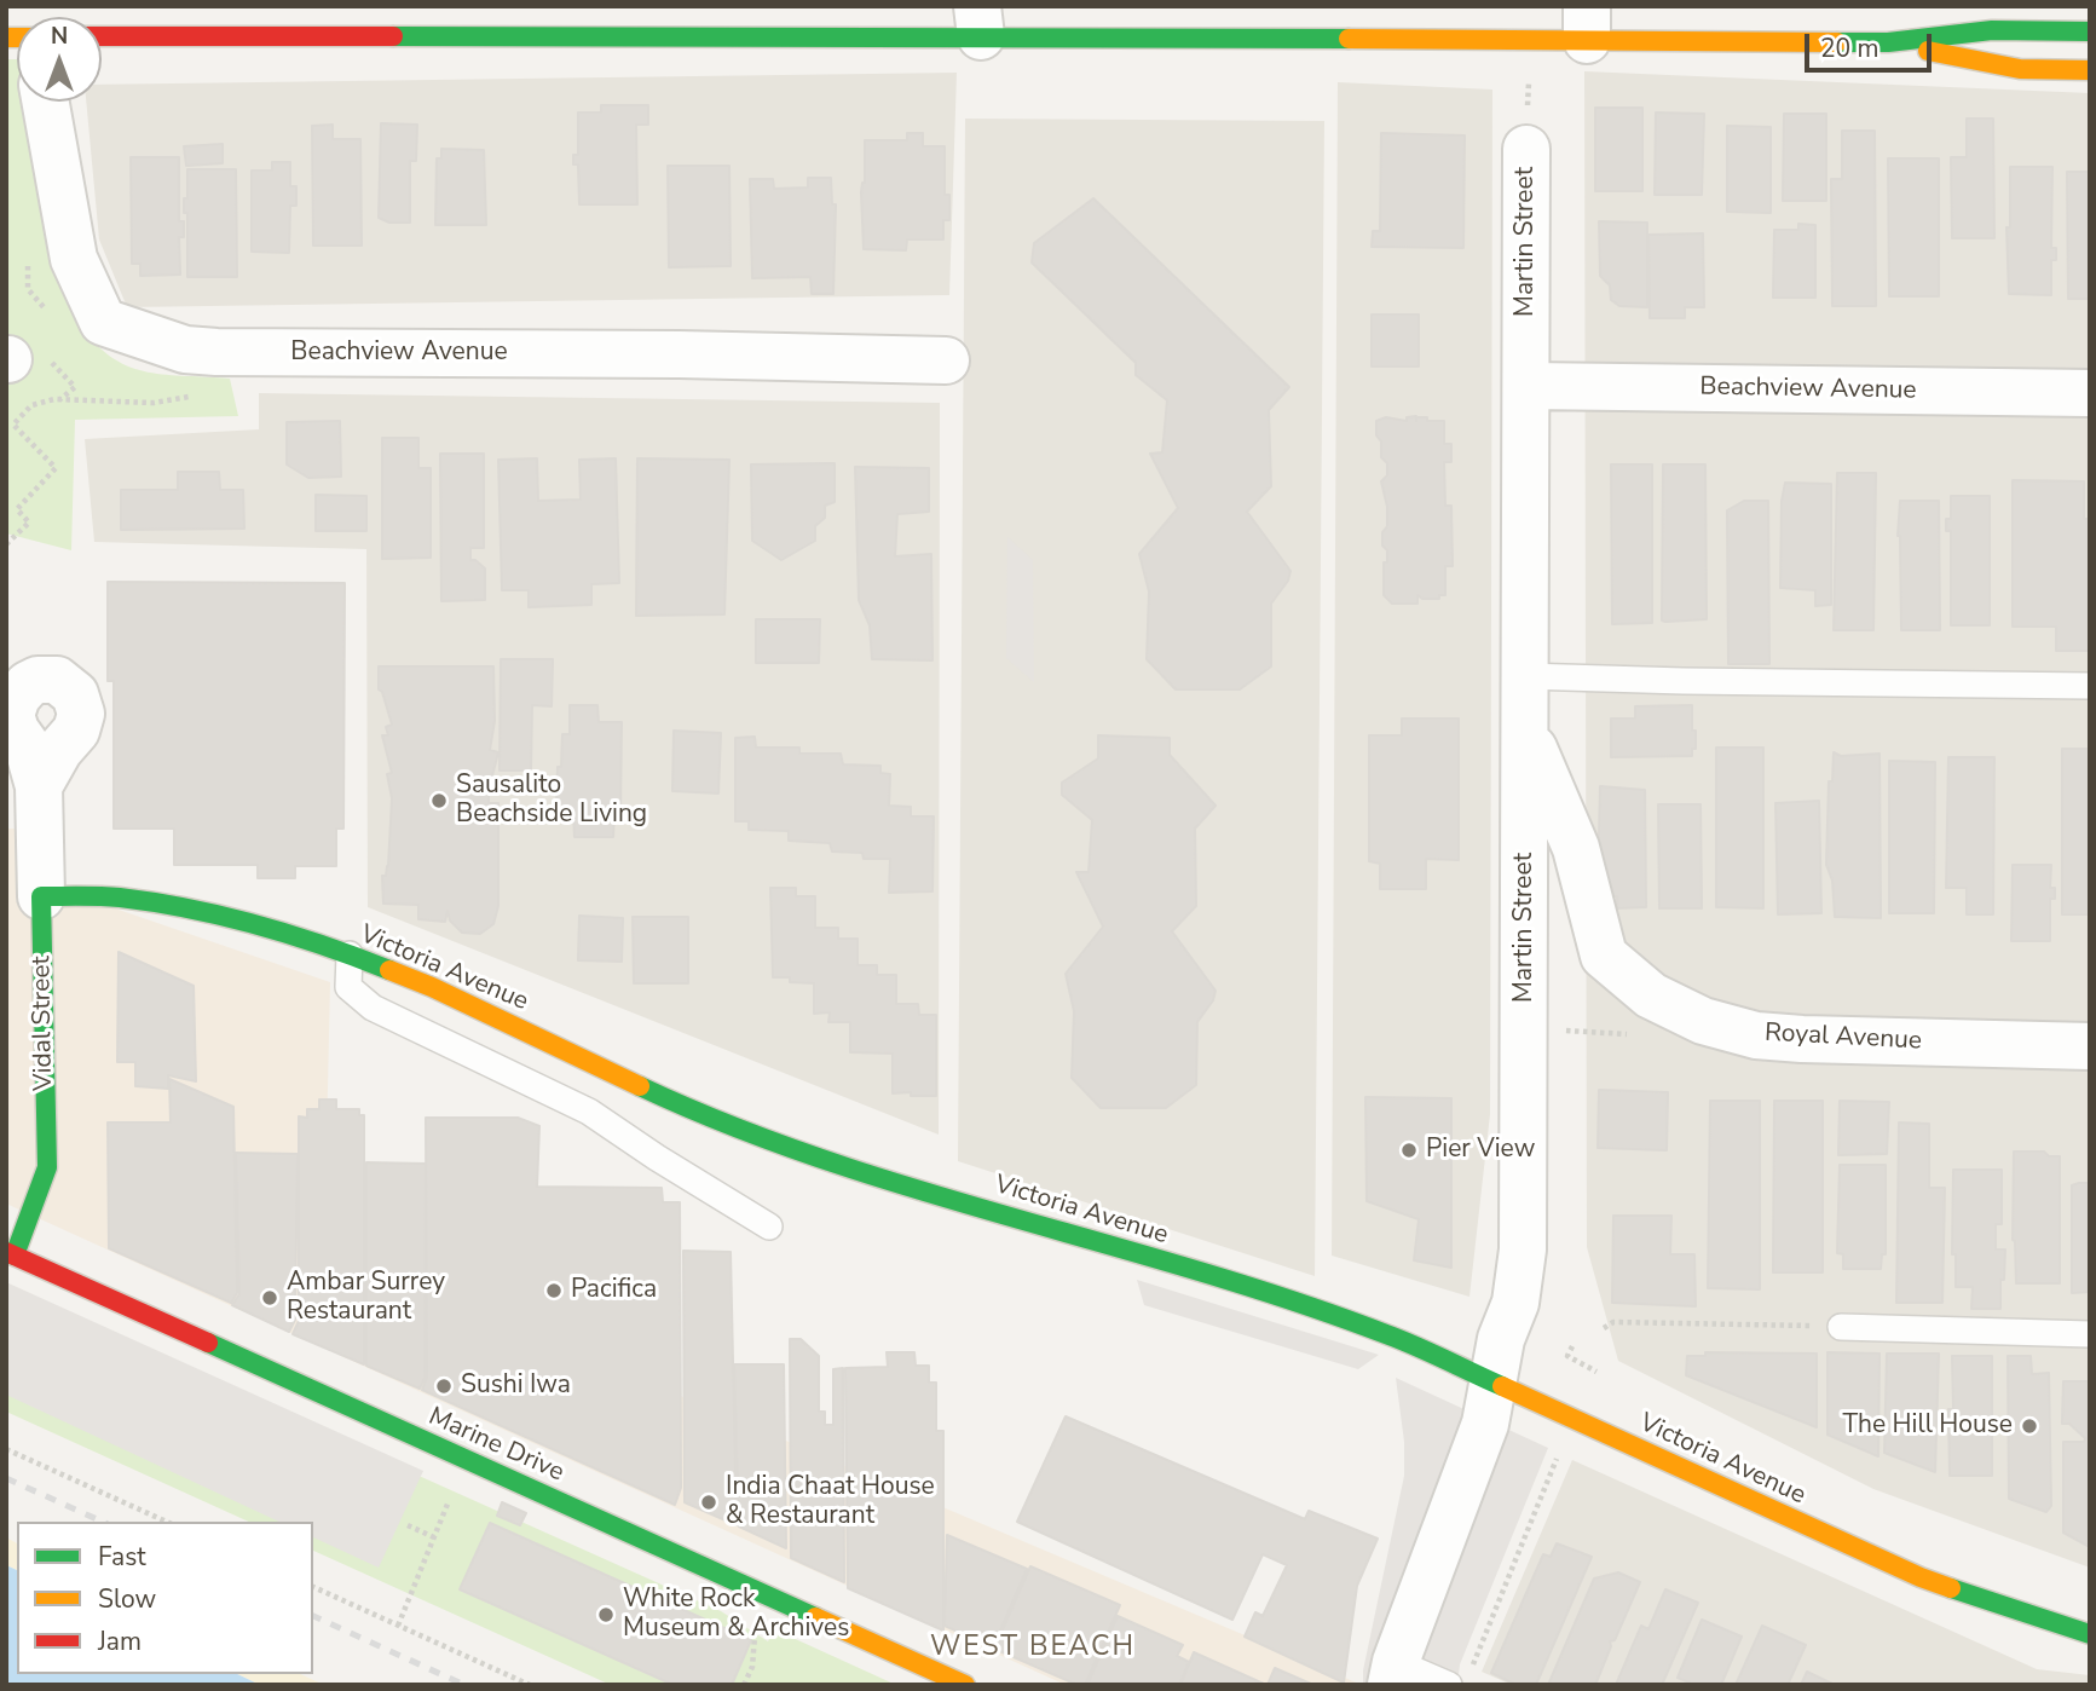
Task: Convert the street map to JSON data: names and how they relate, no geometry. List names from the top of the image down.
{
  "streets": {
    "street": [
      "Martin Street",
      "Beachview Avenue",
      "Victoria Avenue",
      "Vidal Street",
      "Royal Avenue",
      "Marine Drive"
    ]
  },
  "crossings": [
    ["Martin Street", "Beachview Avenue"],
    ["Martin Street", "Victoria Avenue"],
    ["Martin Street", "Royal Avenue"],
    ["Victoria Avenue", "Vidal Street"],
    ["Vidal Street", "Marine Drive"]
  ],
  "districts": ["WEST BEACH"],
  "places": [
    "Sausalito Beachside Living",
    "Pier View",
    "Pacifica",
    "Ambar Surrey Restaurant",
    "Sushi Iwa",
    "The Hill House",
    "India Chaat House & Restaurant",
    "White Rock Museum & Archives"
  ],
  "legend": ["Fast", "Slow", "Jam"],
  "scale_bar": "20 m",
  "north": "top"
}
